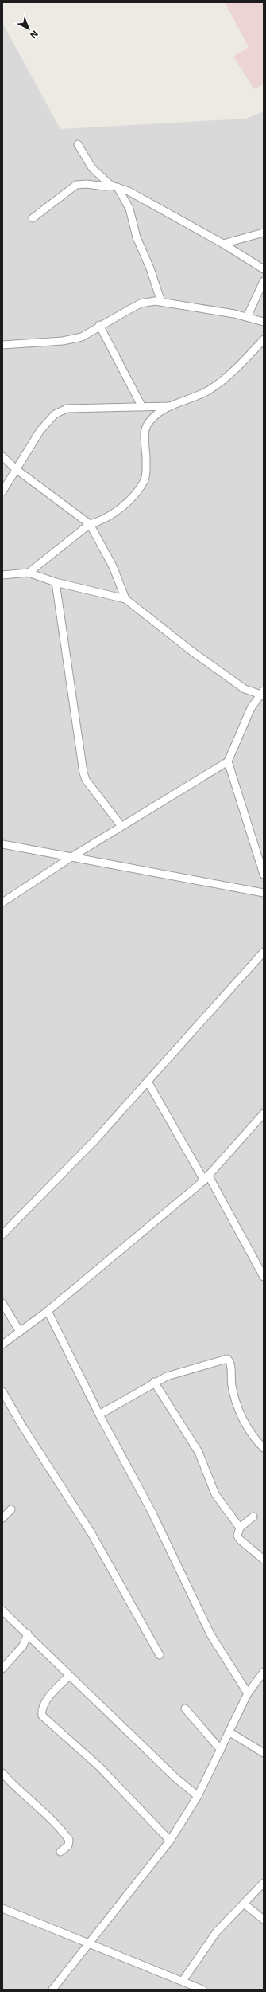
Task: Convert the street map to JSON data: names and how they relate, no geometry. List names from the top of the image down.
{
  "north": "bottom right"
}
